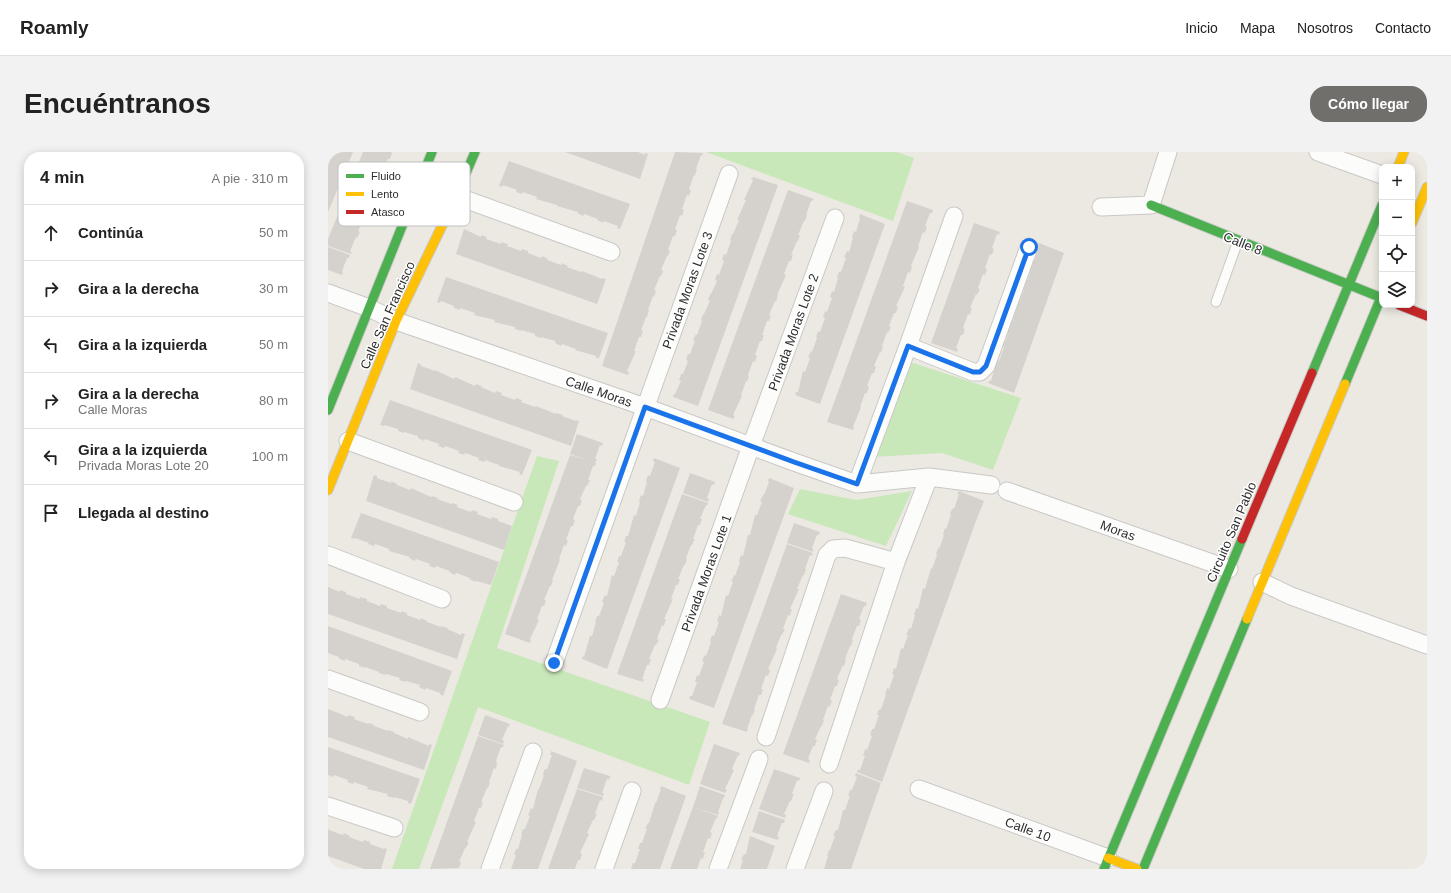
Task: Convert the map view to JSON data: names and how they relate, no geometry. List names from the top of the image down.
{
  "streets": {
    "main road": [
      "Calle 8",
      "Calle San Francisco",
      "Circuito San Pablo",
      "Calle 10"
    ],
    "street": [
      "Privada Moras Lote 3",
      "Privada Moras Lote 2",
      "Calle Moras",
      "Moras",
      "Privada Moras Lote 1"
    ]
  },
  "crossings": [
    ["Calle 8", "Circuito San Pablo"],
    ["Privada Moras Lote 3", "Calle Moras"],
    ["Calle San Francisco", "Calle Moras"],
    ["Privada Moras Lote 2", "Calle Moras"],
    ["Privada Moras Lote 2", "Privada Moras Lote 1"],
    ["Calle Moras", "Moras"],
    ["Calle Moras", "Privada Moras Lote 1"],
    ["Moras", "Circuito San Pablo"],
    ["Circuito San Pablo", "Calle 10"]
  ],
  "legend": ["Fluido", "Lento", "Atasco"],
  "page": {
    "header": "Roamly",
    "nav": [
      "Inicio",
      "Mapa",
      "Nosotros",
      "Contacto"
    ],
    "buttons": "Cómo llegar",
    "title": "Encuéntranos",
    "heading": ["4 min", "A pie · 310 m"],
    "map_buttons": ["+", "−"],
    "list": [
      ["Continúa", "50 m"],
      ["Gira a la derecha", "30 m"],
      ["Gira a la izquierda", "50 m"],
      ["Gira a la derecha", "Calle Moras", "80 m"],
      ["Gira a la izquierda", "Privada Moras Lote 20", "100 m"],
      "Llegada al destino"
    ]
  }
}
